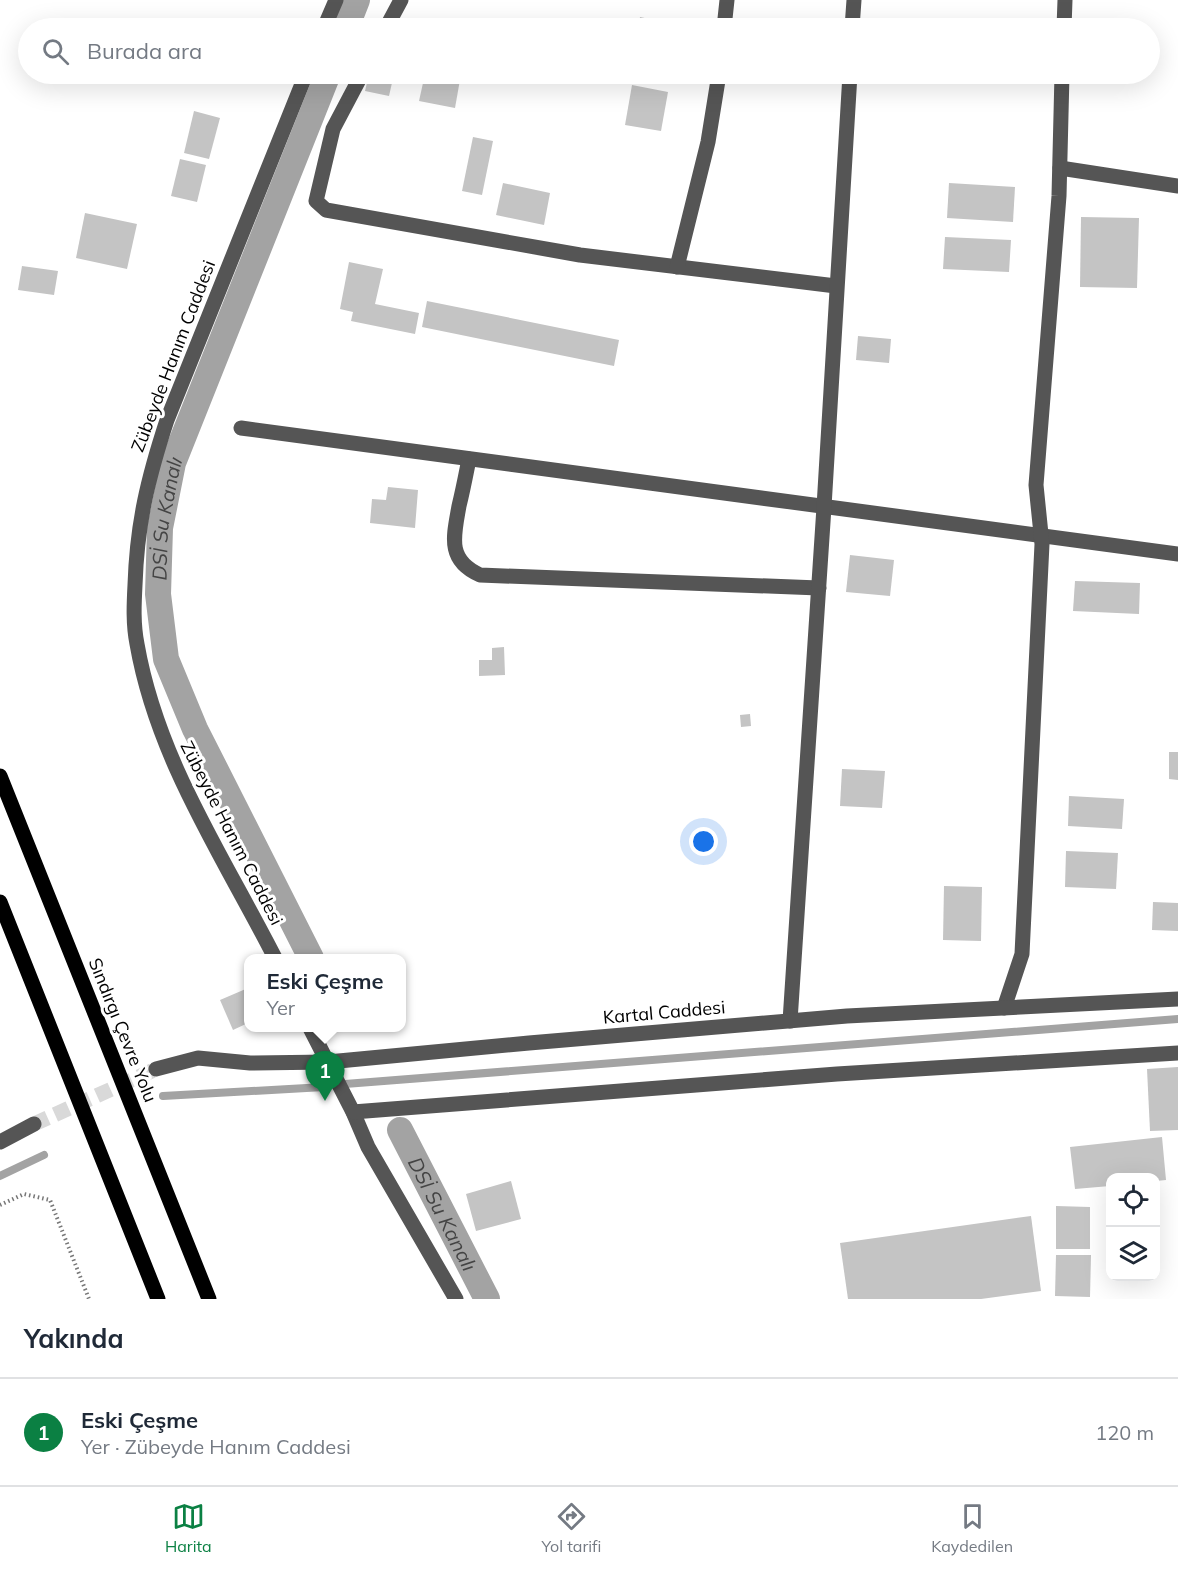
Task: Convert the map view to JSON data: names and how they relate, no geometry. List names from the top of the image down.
{
  "streets": {
    "main road": ["Sındırgı Çevre Yolu"],
    "street": ["Zübeyde Hanım Caddesi", "Kartal Caddesi"]
  },
  "water": ["DSİ Su Kanalı"],
  "page": {
    "search": "Burada ara",
    "popup": ["Eski Çeşme", "Yer"],
    "pins": "1",
    "heading": "Yakında",
    "list": [
      {
        "mark": "1",
        "name": "Eski Çeşme",
        "note": "Yer · Zübeyde Hanım Caddesi",
        "value": "120 m"
      }
    ],
    "nav": ["Harita", "Yol tarifi", "Kaydedilen"]
  }
}
